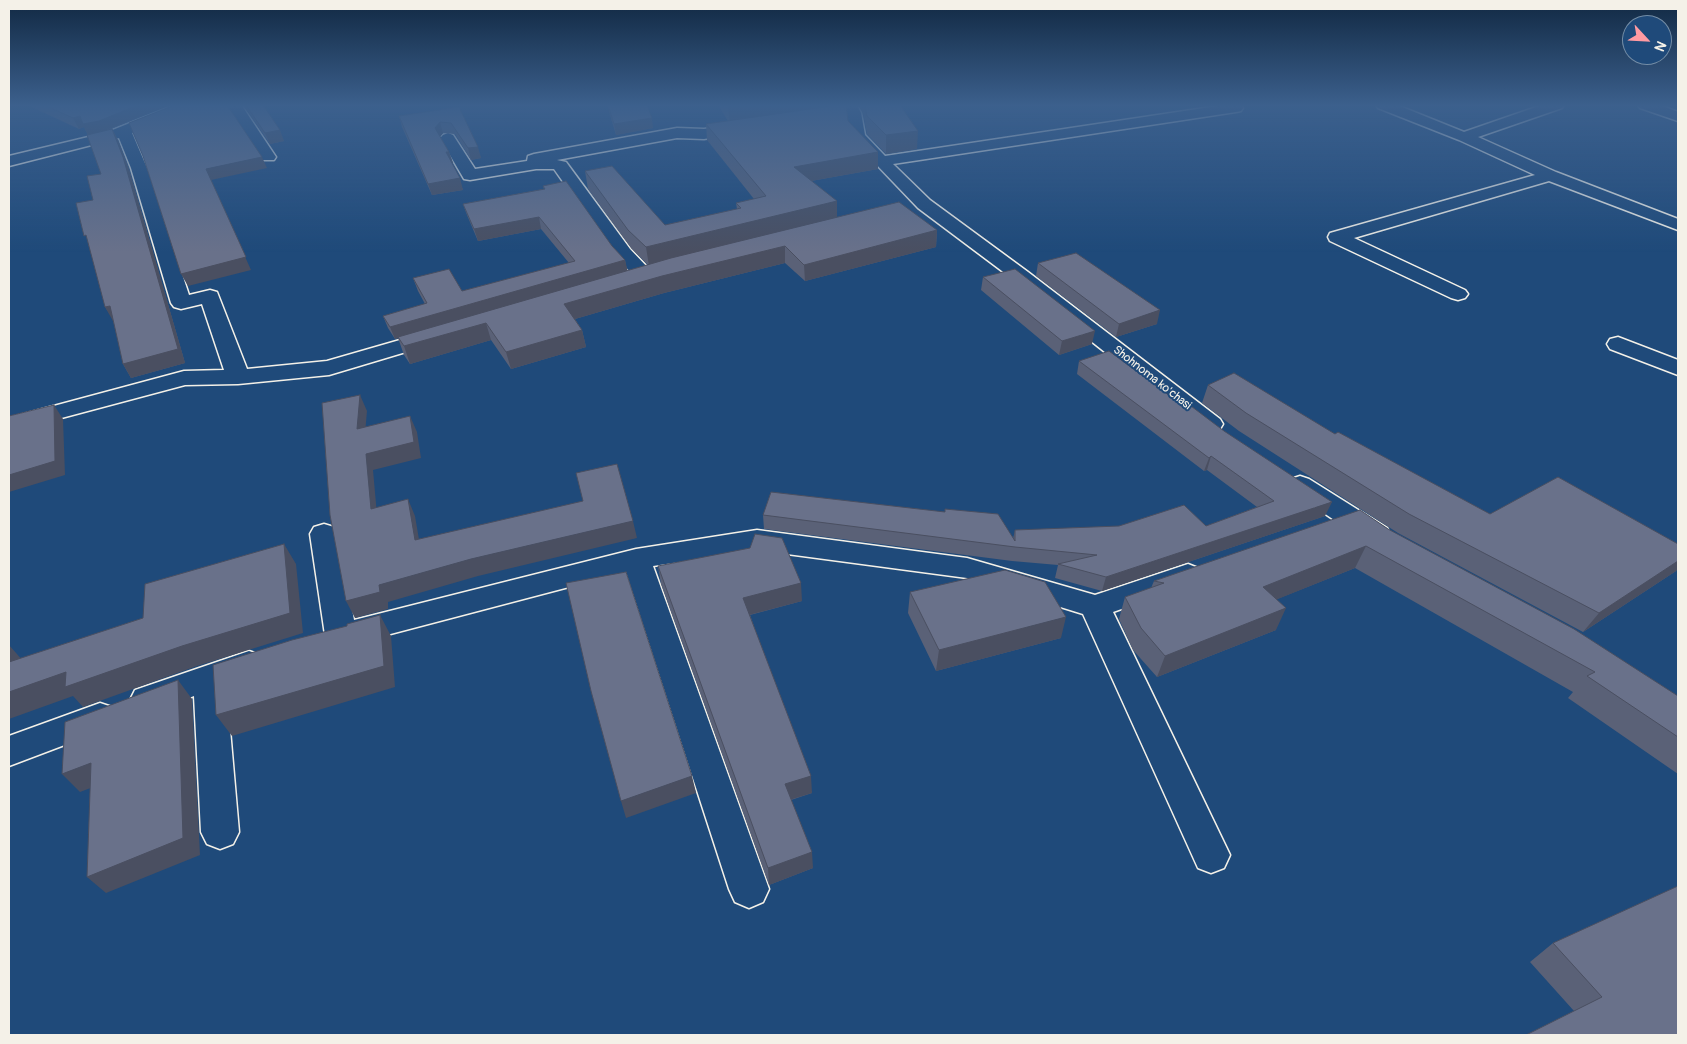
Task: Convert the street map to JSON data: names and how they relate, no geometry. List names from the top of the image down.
{
  "streets": {
    "street": ["Shohnoma ko'chasi"]
  },
  "north": "bottom right"
}
